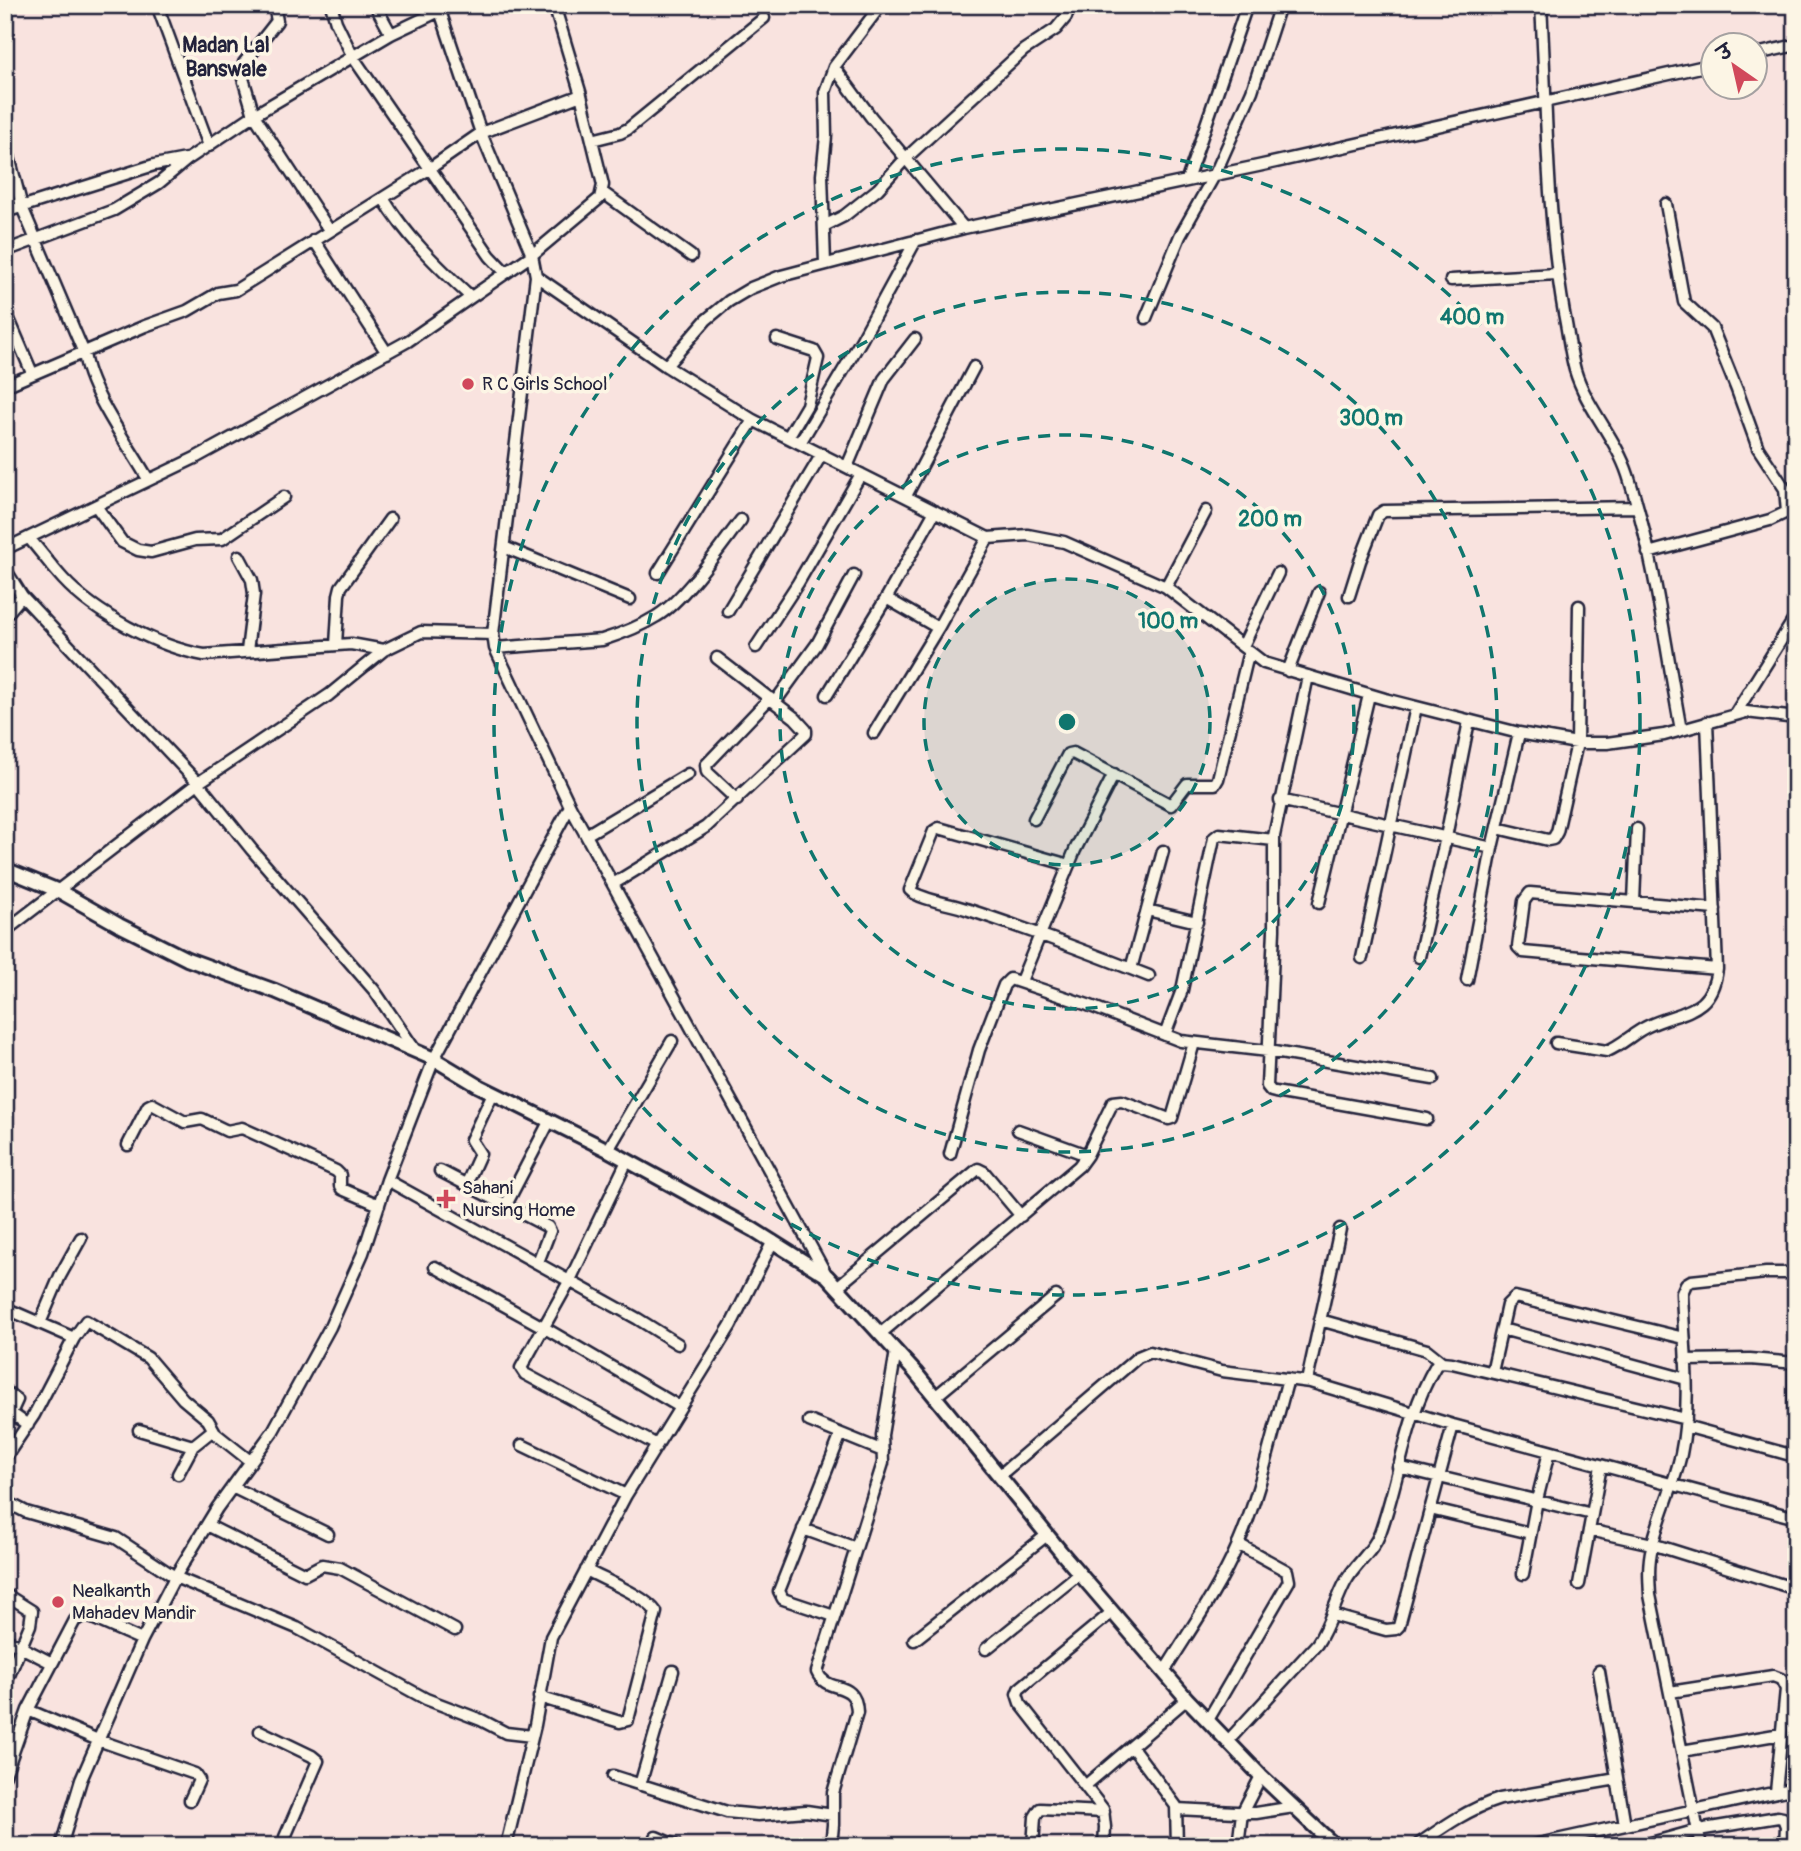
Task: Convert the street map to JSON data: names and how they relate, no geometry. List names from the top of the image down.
{
  "districts": ["Madan Lal Banswale"],
  "places": {
    "other": ["R C Girls School", "Nealkanth Mahadev Mandir"],
    "health": ["Sahani Nursing Home"]
  },
  "north": "top left",
  "rings": [
    "400 m",
    "300 m",
    "200 m",
    "100 m"
  ]
}
